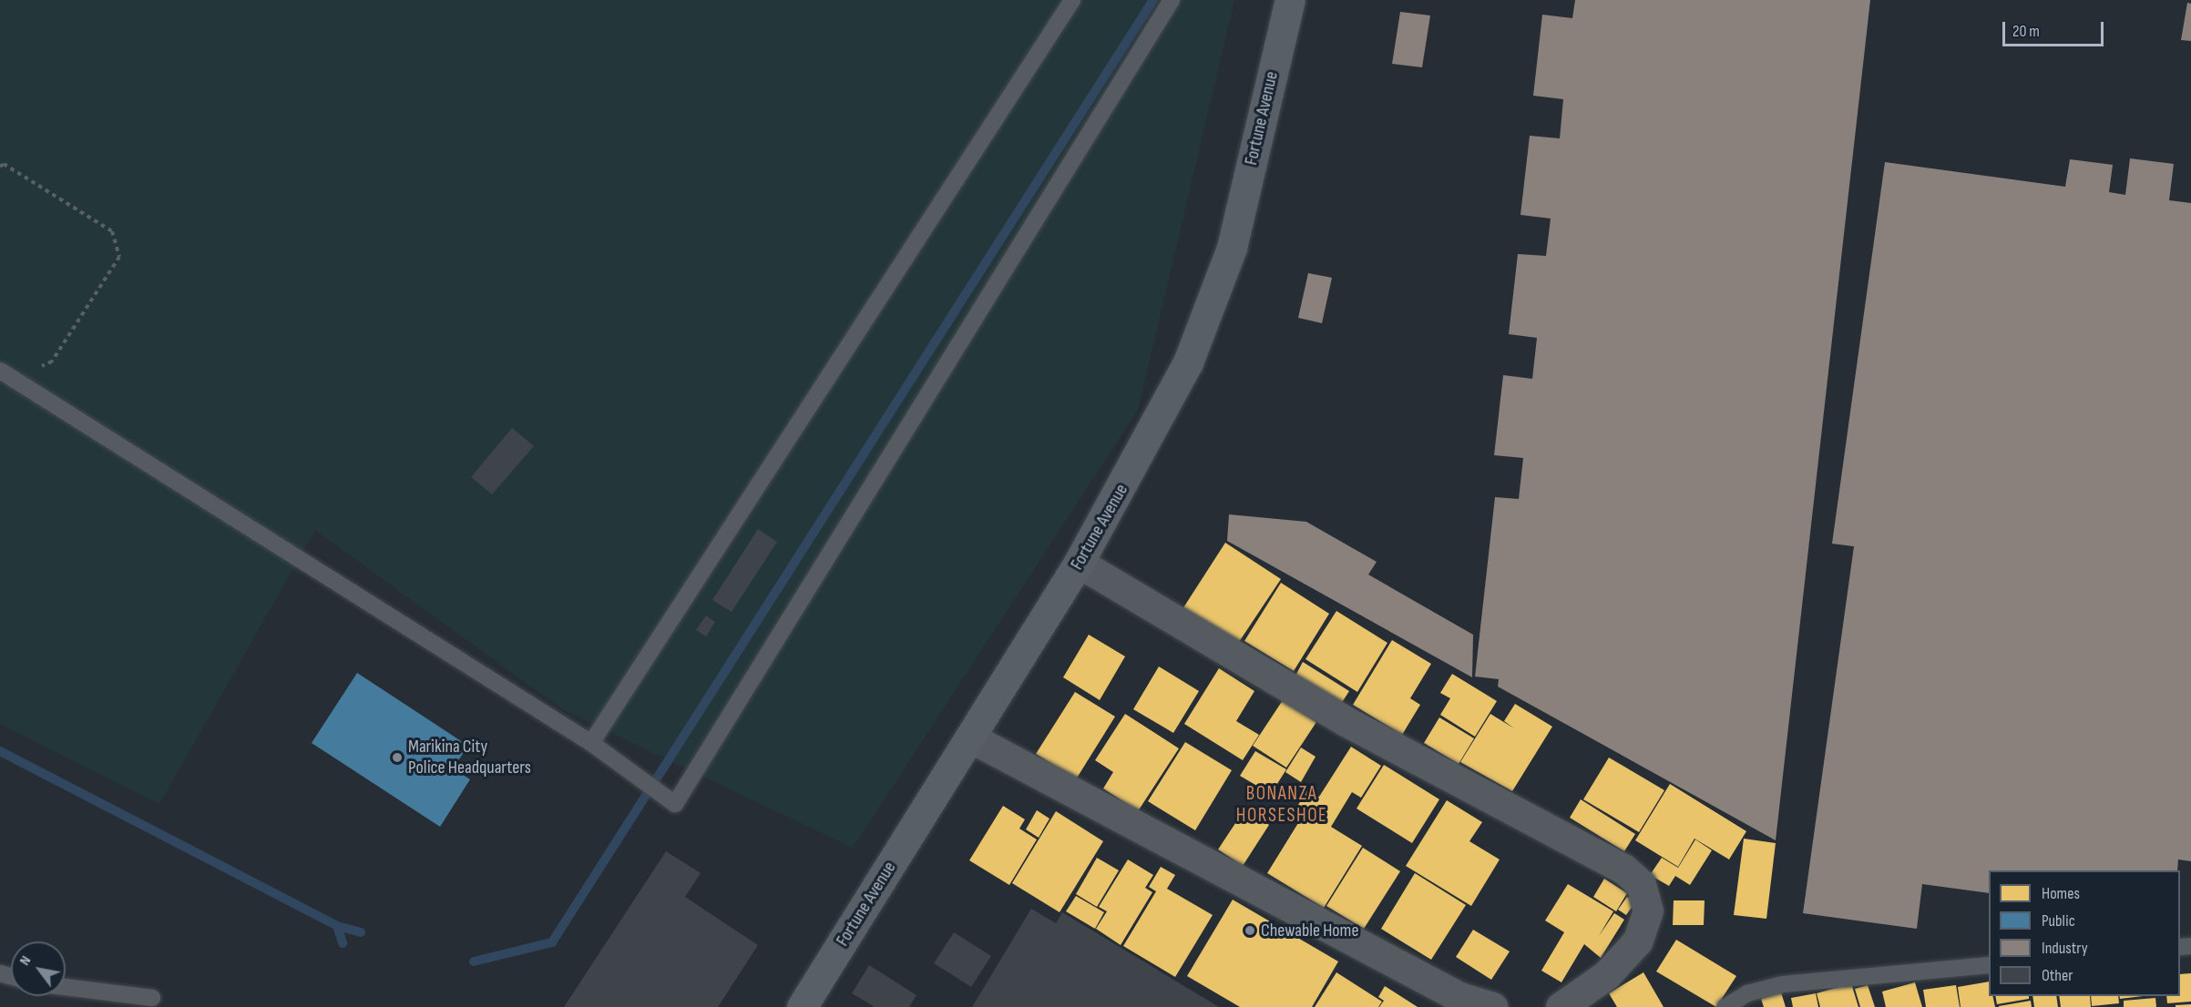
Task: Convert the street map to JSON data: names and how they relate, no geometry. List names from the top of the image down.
{
  "streets": {
    "main road": ["Fortune Avenue"]
  },
  "districts": ["BONANZA HORSESHOE"],
  "places": ["Marikina City Police Headquarters", "Chewable Home"],
  "legend": [
    "Homes",
    "Public",
    "Industry",
    "Other"
  ],
  "scale_bar": "20 m",
  "north": "top left"
}
